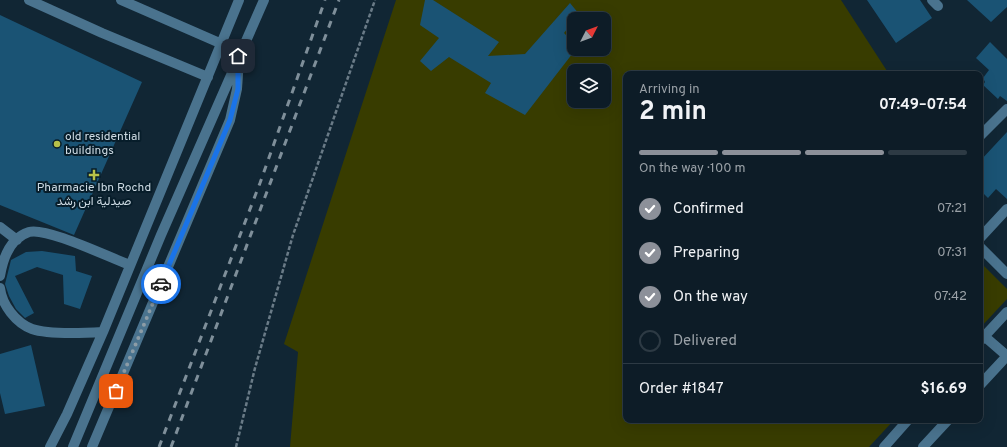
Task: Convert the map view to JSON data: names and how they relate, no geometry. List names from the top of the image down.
{
  "places": {
    "other": ["old residential buildings"],
    "health": ["Pharmacie Ibn Rochd صيدلية ابن رشد"]
  },
  "north": "top right",
  "page": {
    "heading": ["2 min", "Arriving in", "07:49–07:54"],
    "panel": ["Order #1847", "$16.69"],
    "bar": "On the way · 100 m",
    "list": [
      ["Confirmed", "07:21"],
      ["Preparing", "07:31"],
      ["On the way", "07:42"],
      "Delivered"
    ]
  }
}
